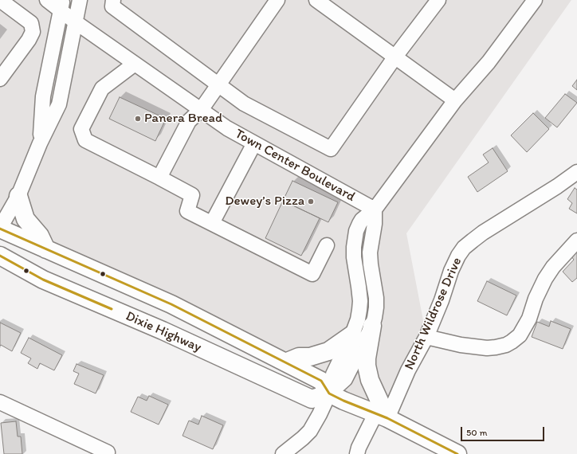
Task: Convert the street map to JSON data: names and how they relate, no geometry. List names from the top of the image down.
{
  "streets": {
    "main road": ["Dixie Highway"],
    "street": ["Town Center Boulevard", "North Wildrose Drive"]
  },
  "crossings": [
    ["Town Center Boulevard", "Dixie Highway"],
    ["North Wildrose Drive", "Dixie Highway"]
  ],
  "places": ["Panera Bread", "Dewey’s Pizza"],
  "scale_bar": "50 m"
}
